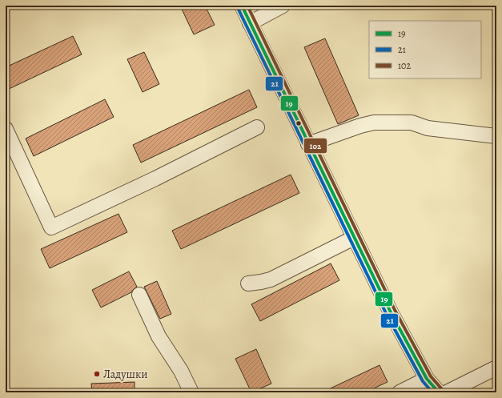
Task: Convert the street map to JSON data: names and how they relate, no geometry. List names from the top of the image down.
{
  "places": ["Ладушки"],
  "lines": ["transit line 19", "transit line 102", "transit line 21"],
  "legend": ["19", "21", "102"]
}
